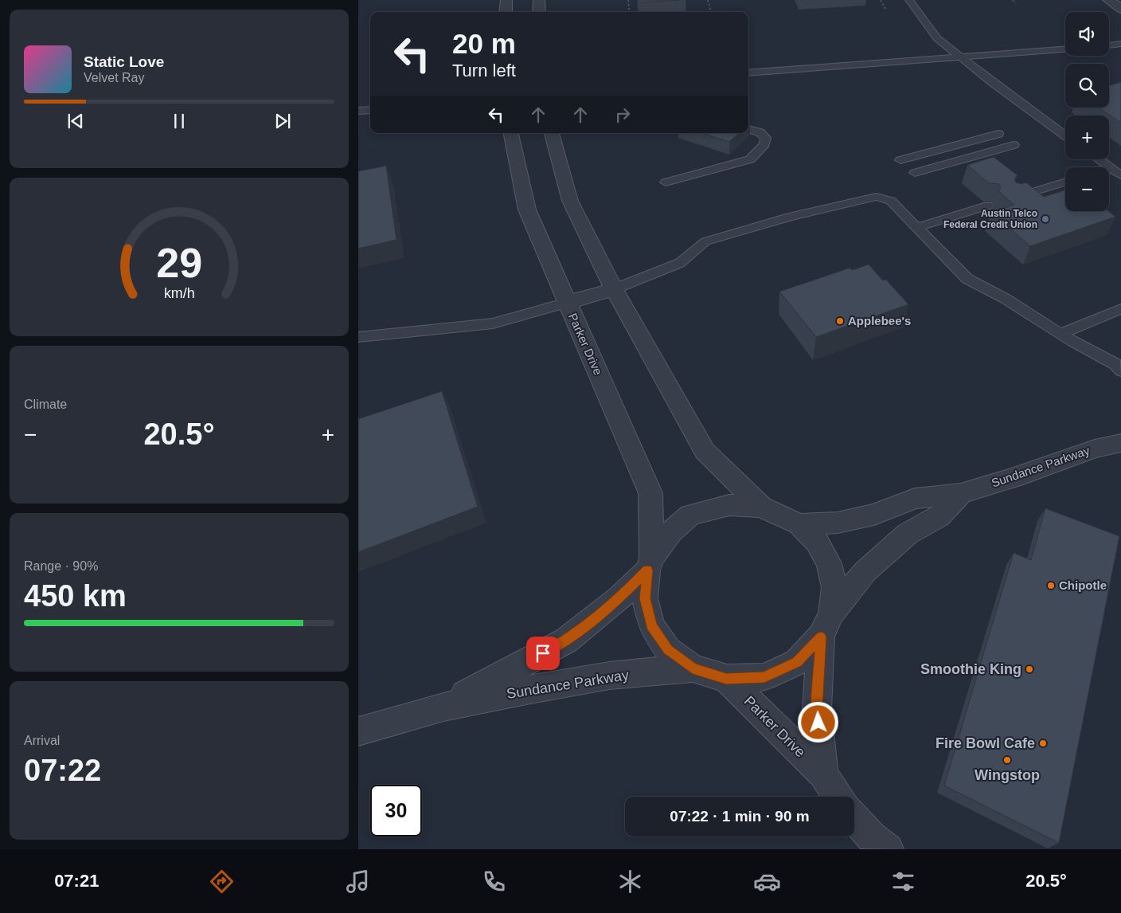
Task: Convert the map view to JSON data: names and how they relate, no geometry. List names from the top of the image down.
{
  "streets": {
    "street": ["Parker Drive", "Sundance Parkway"]
  },
  "crossings": [
    ["Parker Drive", "Sundance Parkway"]
  ],
  "places": [
    "Austin Telco Federal Credit Union",
    "Applebee's",
    "Chipotle",
    "Smoothie King",
    "Fire Bowl Cafe",
    "Wingstop"
  ],
  "page": {
    "map_buttons": ["+", "−"],
    "turn": ["20 m", "Turn left"],
    "song": ["Static Love", "Velvet Ray"],
    "tile": [
      "Climate",
      ["Range · 90%", "450 km"],
      ["Arrival", "07:22"]
    ],
    "heat": ["−", "20.5°", "+"],
    "limit": "30",
    "trip": "07:22 · 1 min · 90 m",
    "tabs": ["07:21", "20.5°"],
    "gauge": ["29", "km/h"]
  }
}
